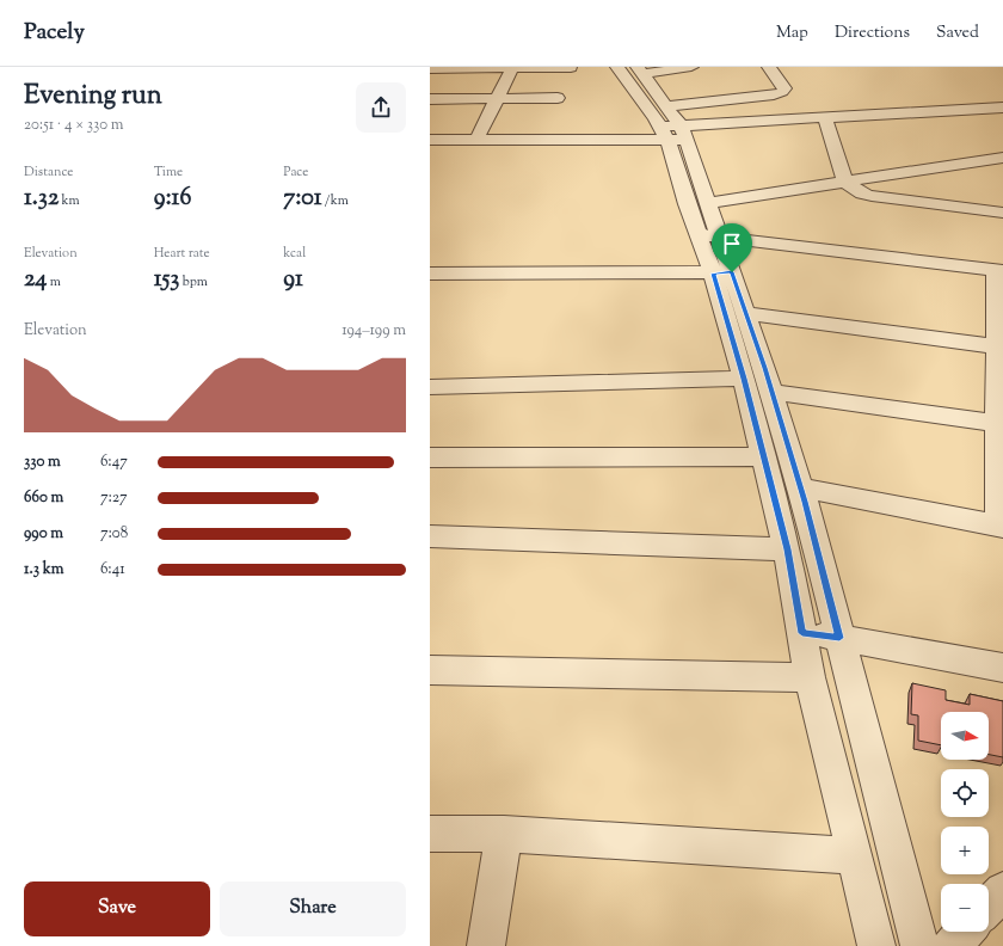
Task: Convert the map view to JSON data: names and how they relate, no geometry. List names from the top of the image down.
{
  "north": "right",
  "page": {
    "header": "Pacely",
    "nav": ["Map", "Directions", "Saved"],
    "heading": ["Evening run", "20:51 · 4 × 330 m"],
    "stats": [
      ["Distance", "1.32 km"],
      ["Time", "9:16"],
      ["Pace", "7:01 /km"],
      ["Elevation", "24 m"],
      ["Heart rate", "153 bpm"],
      ["kcal", "91"]
    ],
    "chart": ["Elevation", "194–199 m"],
    "list": [
      {
        "name": "330 m",
        "note": "6:47"
      },
      {
        "name": "660 m",
        "note": "7:27"
      },
      {
        "name": "990 m",
        "note": "7:08"
      },
      {
        "name": "1.3 km",
        "note": "6:41"
      }
    ],
    "map_buttons": ["+", "−"],
    "buttons": ["Save", "Share"]
  }
}
